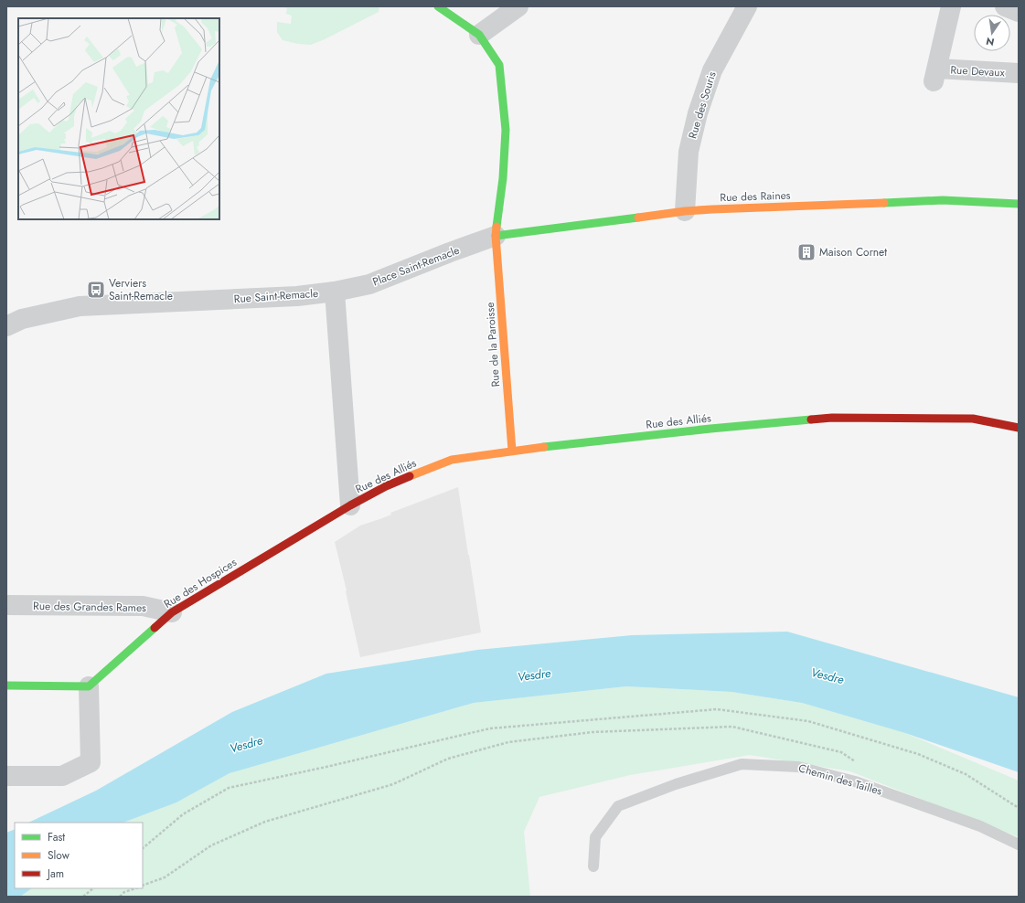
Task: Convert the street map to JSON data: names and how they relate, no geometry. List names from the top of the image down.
{
  "streets": {
    "street": [
      "Rue Devaux",
      "Rue des Souris",
      "Rue des Raines",
      "Place Saint-Remacle",
      "Rue Saint-Remacle",
      "Rue de la Paroisse",
      "Rue des Alliés",
      "Rue des Hospices",
      "Rue des Grandes Rames"
    ],
    "lane": ["Chemin des Tailles"]
  },
  "crossings": [
    ["Rue des Souris", "Rue des Raines"],
    ["Rue des Raines", "Place Saint-Remacle"],
    ["Rue des Raines", "Rue de la Paroisse"],
    ["Place Saint-Remacle", "Rue Saint-Remacle"],
    ["Place Saint-Remacle", "Rue de la Paroisse"],
    ["Rue Saint-Remacle", "Rue des Alliés"],
    ["Rue Saint-Remacle", "Rue des Hospices"],
    ["Rue de la Paroisse", "Rue des Alliés"],
    ["Rue des Alliés", "Rue des Hospices"],
    ["Rue des Hospices", "Rue des Grandes Rames"]
  ],
  "water": ["Vesdre"],
  "places": {
    "building": ["Maison Cornet"],
    "bus stop": ["Verviers Saint-Remacle"]
  },
  "legend": ["Fast", "Slow", "Jam"],
  "north": "bottom"
}
